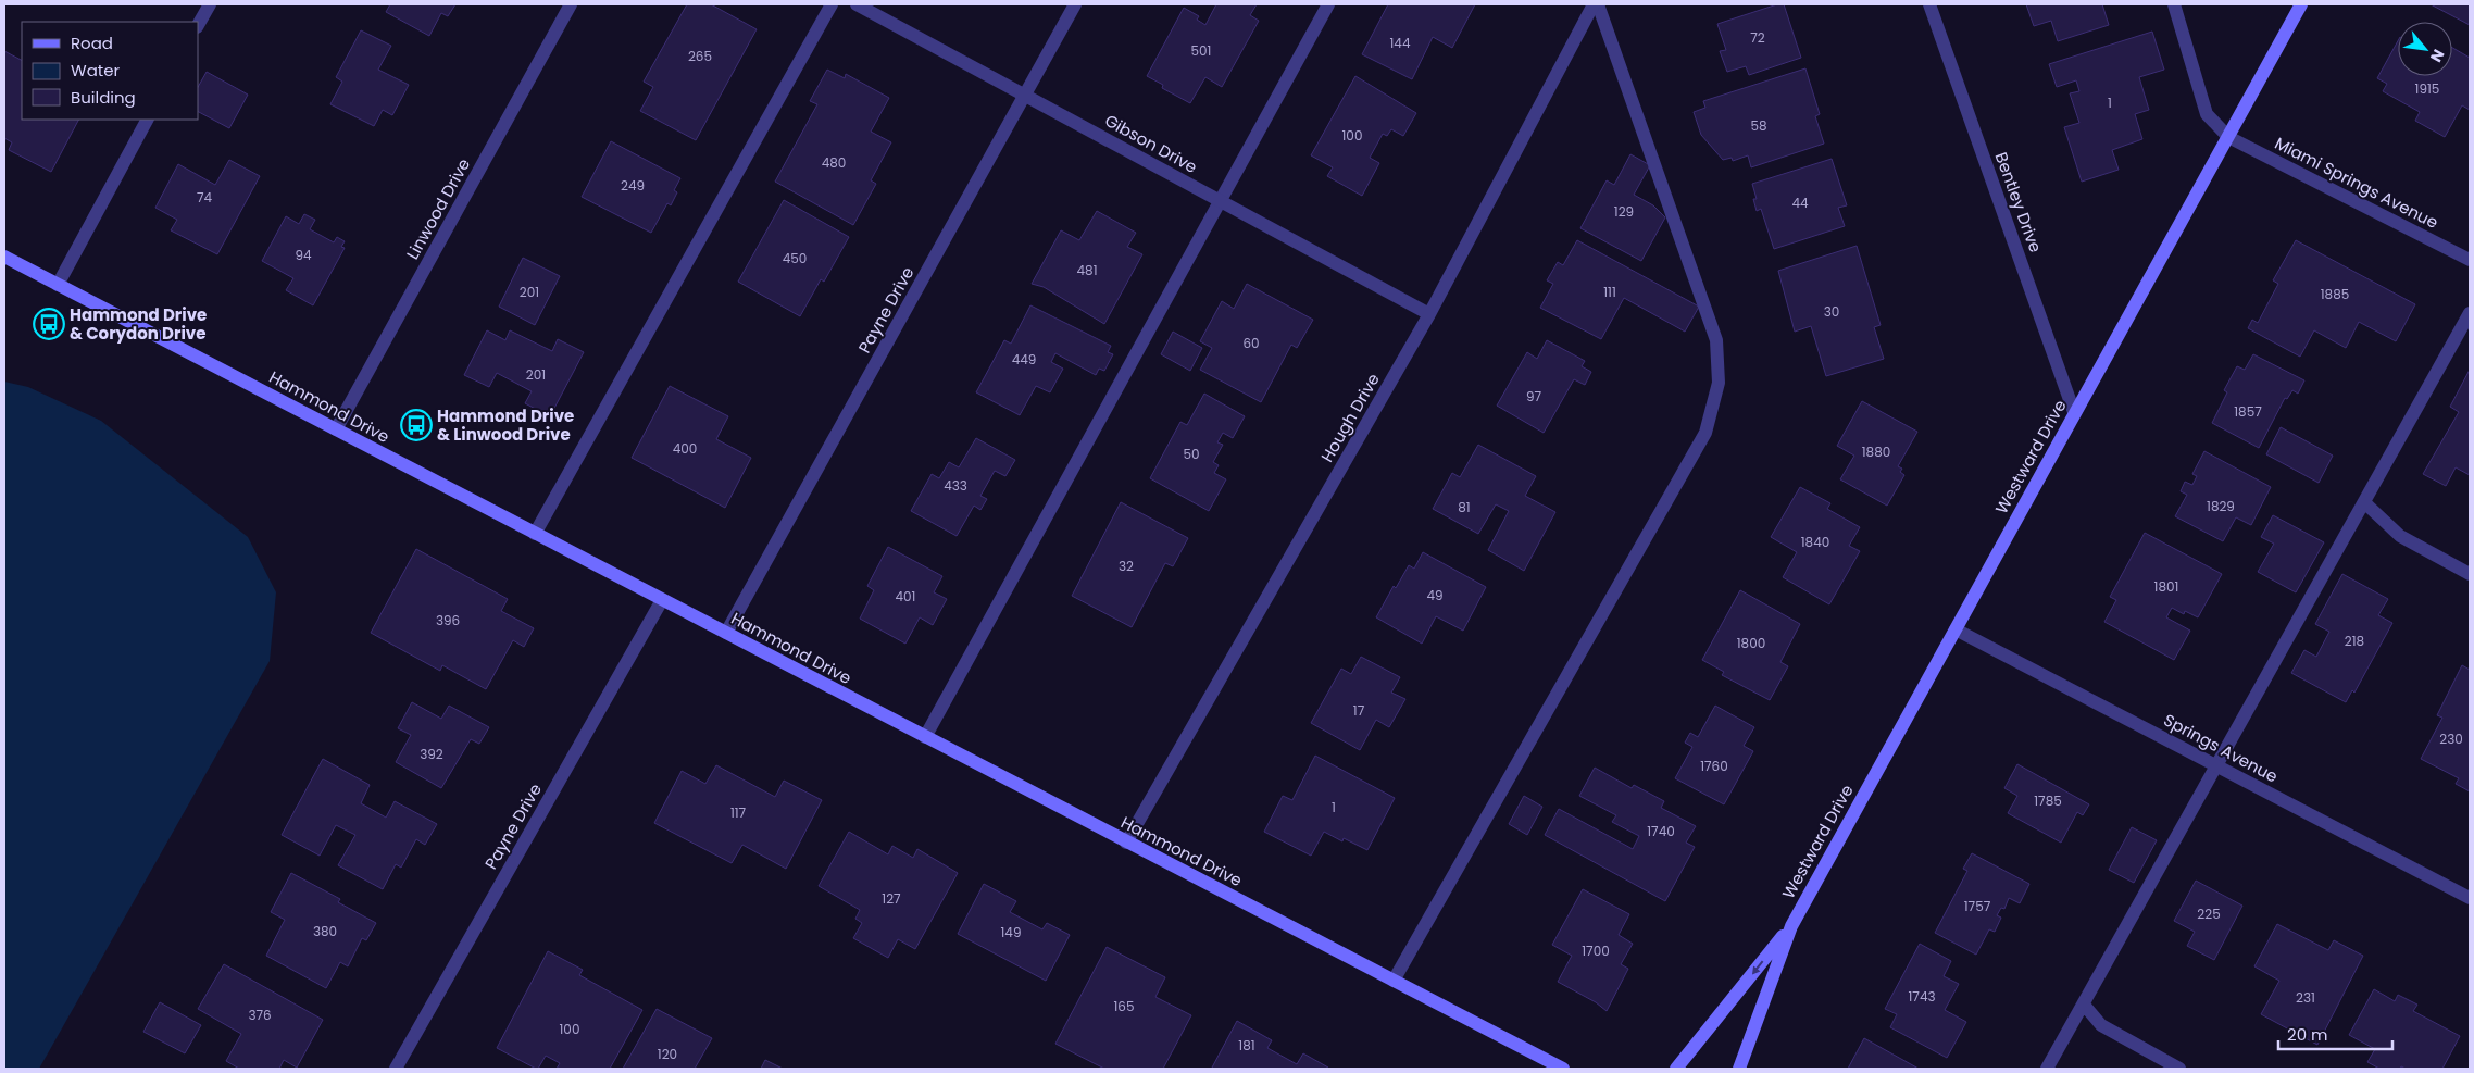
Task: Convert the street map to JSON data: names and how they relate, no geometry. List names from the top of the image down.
{
  "streets": {
    "street": [
      "Gibson Drive",
      "Miami Springs Avenue",
      "Bentley Drive",
      "Linwood Drive",
      "Payne Drive",
      "Hammond Drive",
      "Hough Drive",
      "Westward Drive",
      "Springs Avenue"
    ]
  },
  "crossings": [
    ["Gibson Drive", "Payne Drive"],
    ["Gibson Drive", "Hough Drive"],
    ["Miami Springs Avenue", "Westward Drive"],
    ["Bentley Drive", "Westward Drive"],
    ["Linwood Drive", "Hammond Drive"],
    ["Payne Drive", "Hammond Drive"],
    ["Hammond Drive", "Hough Drive"],
    ["Westward Drive", "Springs Avenue"]
  ],
  "places": {
    "bus stop": ["Hammond Drive & Corydon Drive", "Hammond Drive & Linwood Drive"]
  },
  "house_numbers": [
    "72",
    "144",
    "501",
    "265",
    "1915",
    "1",
    "58",
    "100",
    "480",
    "249",
    "74",
    "44",
    "129",
    "94",
    "450",
    "481",
    "201",
    "111",
    "1885",
    "30",
    "60",
    "449",
    "201",
    "97",
    "1857",
    "400",
    "1880",
    "50",
    "433",
    "1829",
    "81",
    "1840",
    "32",
    "1801",
    "49",
    "401",
    "396",
    "218",
    "1800",
    "17",
    "230",
    "392",
    "1760",
    "1785",
    "1",
    "117",
    "1740",
    "127",
    "1757",
    "225",
    "380",
    "149",
    "1700",
    "1743",
    "231",
    "165",
    "376",
    "100",
    "181",
    "120"
  ],
  "legend": ["Road", "Water", "Building"],
  "scale_bar": "20 m",
  "north": "bottom right"
}
